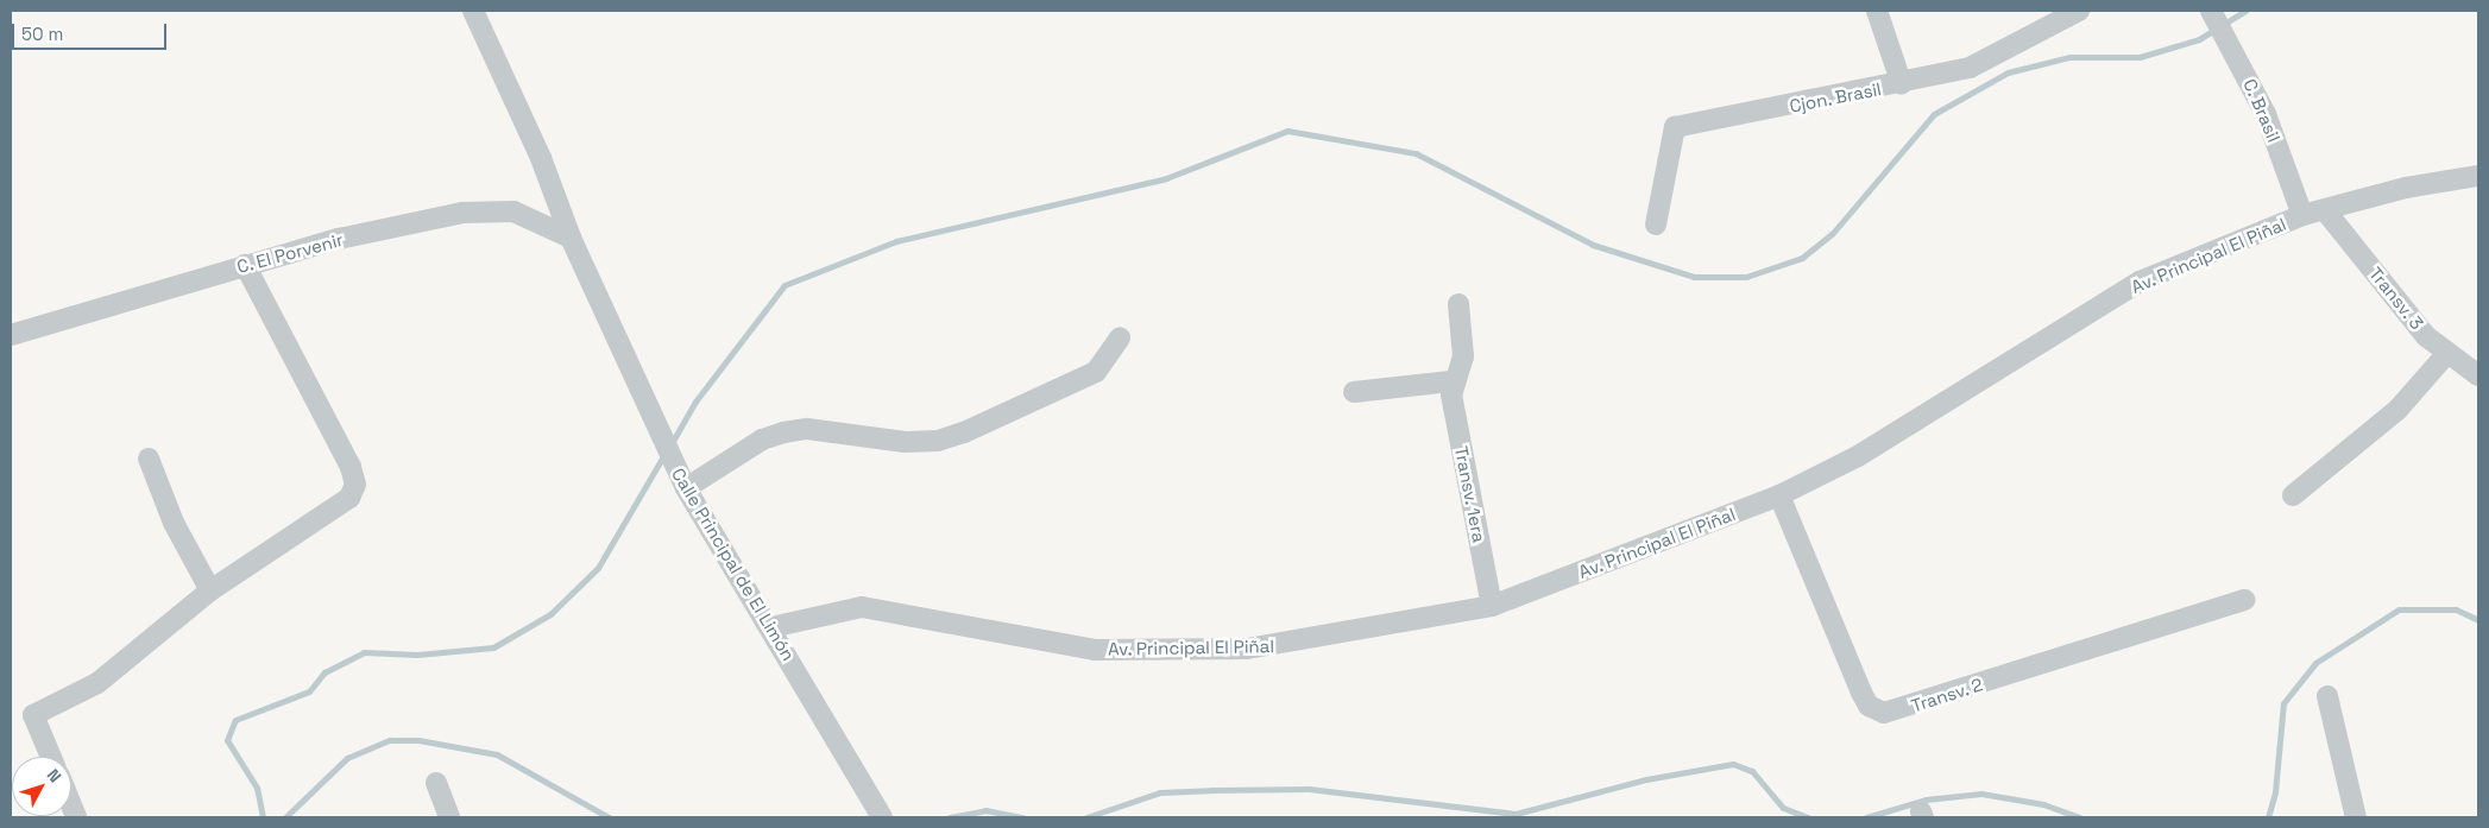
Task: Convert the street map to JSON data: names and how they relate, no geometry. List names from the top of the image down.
{
  "streets": {
    "street": [
      "Cjon. Brasil",
      "C. Brasil",
      "C. El Porvenir",
      "Av. Principal El Piñal",
      "Transv. 3",
      "Transv. 1era",
      "Calle Principal de El Limón",
      "Transv. 2"
    ]
  },
  "crossings": [
    ["C. Brasil", "Av. Principal El Piñal"],
    ["C. El Porvenir", "Calle Principal de El Limón"],
    ["Av. Principal El Piñal", "Transv. 3"],
    ["Av. Principal El Piñal", "Transv. 1era"],
    ["Av. Principal El Piñal", "Calle Principal de El Limón"],
    ["Av. Principal El Piñal", "Transv. 2"]
  ],
  "scale_bar": "50 m",
  "north": "top right"
}
